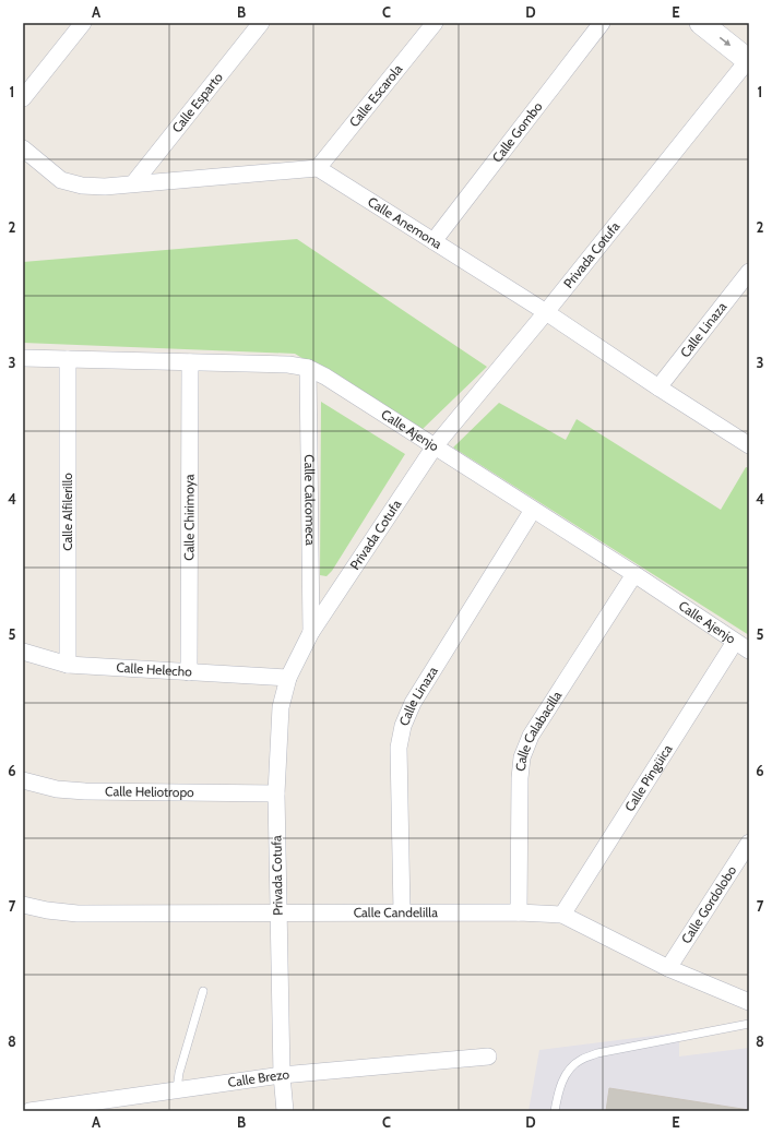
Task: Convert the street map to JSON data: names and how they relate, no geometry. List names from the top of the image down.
{
  "streets": {
    "street": [
      "Calle Escarola",
      "Calle Esparto",
      "Calle Gombo",
      "Calle Anemona",
      "Privada Cotufa",
      "Calle Linaza",
      "Calle Ajenjo",
      "Calle Calcomeca",
      "Calle Alfilerillo",
      "Calle Chirimoya",
      "Calle Helecho",
      "Calle Calabacilla",
      "Calle Pingüica",
      "Calle Heliotropo",
      "Calle Gordolobo",
      "Calle Candelilla",
      "Calle Brezo"
    ]
  },
  "crossings": [
    ["Calle Escarola", "Calle Anemona"],
    ["Calle Gombo", "Calle Anemona"],
    ["Calle Anemona", "Privada Cotufa"],
    ["Calle Anemona", "Calle Linaza"],
    ["Privada Cotufa", "Calle Ajenjo"],
    ["Privada Cotufa", "Calle Calcomeca"],
    ["Privada Cotufa", "Calle Helecho"],
    ["Privada Cotufa", "Calle Heliotropo"],
    ["Privada Cotufa", "Calle Candelilla"],
    ["Privada Cotufa", "Calle Brezo"],
    ["Calle Linaza", "Calle Ajenjo"],
    ["Calle Linaza", "Calle Candelilla"],
    ["Calle Ajenjo", "Calle Calcomeca"],
    ["Calle Ajenjo", "Calle Alfilerillo"],
    ["Calle Ajenjo", "Calle Chirimoya"],
    ["Calle Ajenjo", "Calle Calabacilla"],
    ["Calle Ajenjo", "Calle Pingüica"],
    ["Calle Alfilerillo", "Calle Helecho"],
    ["Calle Chirimoya", "Calle Helecho"],
    ["Calle Calabacilla", "Calle Candelilla"],
    ["Calle Pingüica", "Calle Candelilla"],
    ["Calle Gordolobo", "Calle Candelilla"]
  ],
  "grid": {
    "columns": [
      "A",
      "B",
      "C",
      "D",
      "E"
    ],
    "rows": [
      "1",
      "2",
      "3",
      "4",
      "5",
      "6",
      "7",
      "8"
    ]
  }
}
